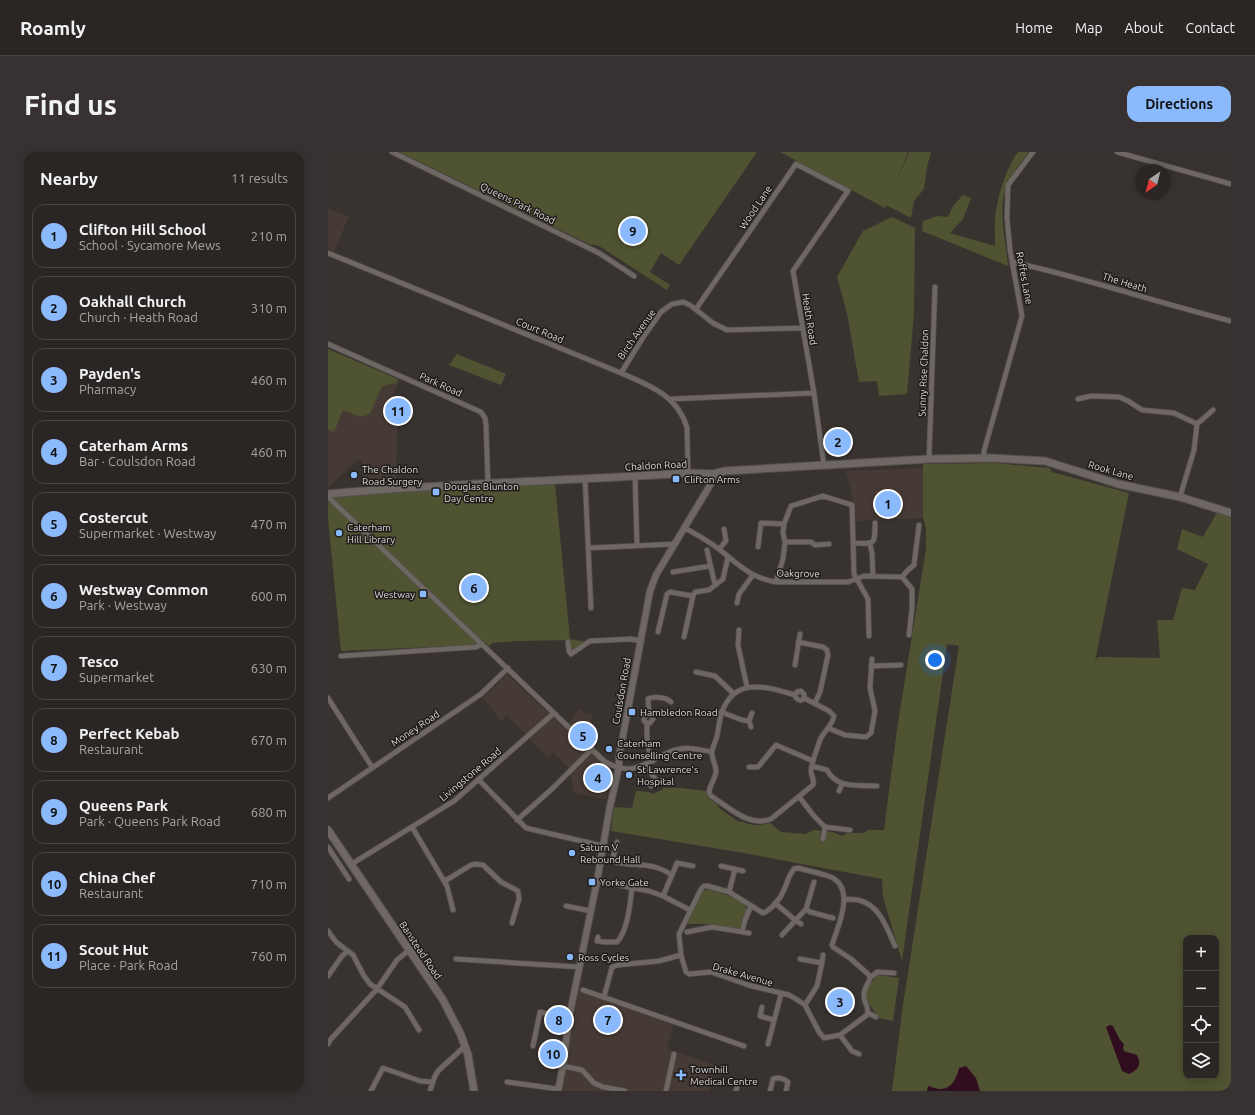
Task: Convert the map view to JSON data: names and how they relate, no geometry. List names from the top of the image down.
{
  "streets": {
    "main road": ["Chaldon Road", "Rook Lane", "Banstead Road"],
    "street": [
      "Queens Park Road",
      "Wood Lane",
      "Roffes Lane",
      "The Heath",
      "Heath Road",
      "Court Road",
      "Birch Avenue",
      "Sunny Rise Chaldon",
      "Park Road",
      "Oakgrove",
      "Coulsdon Road",
      "Money Road",
      "Livingstone Road",
      "Drake Avenue"
    ]
  },
  "crossings": [
    ["Wood Lane", "Heath Road"],
    ["Wood Lane", "Birch Avenue"],
    ["Roffes Lane", "The Heath"],
    ["Roffes Lane", "Chaldon Road"],
    ["Roffes Lane", "Rook Lane"],
    ["Heath Road", "Birch Avenue"],
    ["Heath Road", "Chaldon Road"],
    ["Court Road", "Birch Avenue"],
    ["Court Road", "Chaldon Road"],
    ["Sunny Rise Chaldon", "Chaldon Road"],
    ["Park Road", "Chaldon Road"],
    ["Chaldon Road", "Rook Lane"],
    ["Chaldon Road", "Coulsdon Road"],
    ["Oakgrove", "Coulsdon Road"],
    ["Livingstone Road", "Banstead Road"]
  ],
  "places": {
    "other": [
      "The Chaldon Road Surgery",
      "Caterham Hill Library",
      "Caterham Counselling Centre",
      "St Lawrence's Hospital",
      "Saturn V Rebound Hall",
      "Ross Cycles"
    ],
    "transit": [
      "Clifton Arms",
      "Douglas Blunton Day Centre",
      "Westway",
      "Hambledon Road",
      "Yorke Gate"
    ],
    "health": ["Townhill Medical Centre"]
  },
  "north": "bottom left",
  "page": {
    "header": "Roamly",
    "nav": [
      "Home",
      "Map",
      "About",
      "Contact"
    ],
    "buttons": "Directions",
    "title": "Find us",
    "heading": ["Nearby", "11 results"],
    "list": [
      {
        "mark": "1",
        "name": "Clifton Hill School",
        "note": "School · Sycamore Mews",
        "value": "210 m"
      },
      {
        "mark": "2",
        "name": "Oakhall Church",
        "note": "Church · Heath Road",
        "value": "310 m"
      },
      {
        "mark": "3",
        "name": "Payden's",
        "note": "Pharmacy",
        "value": "460 m"
      },
      {
        "mark": "4",
        "name": "Caterham Arms",
        "note": "Bar · Coulsdon Road",
        "value": "460 m"
      },
      {
        "mark": "5",
        "name": "Costercut",
        "note": "Supermarket · Westway",
        "value": "470 m"
      },
      {
        "mark": "6",
        "name": "Westway Common",
        "note": "Park · Westway",
        "value": "600 m"
      },
      {
        "mark": "7",
        "name": "Tesco",
        "note": "Supermarket",
        "value": "630 m"
      },
      {
        "mark": "8",
        "name": "Perfect Kebab",
        "note": "Restaurant",
        "value": "670 m"
      },
      {
        "mark": "9",
        "name": "Queens Park",
        "note": "Park · Queens Park Road",
        "value": "680 m"
      },
      {
        "mark": "10",
        "name": "China Chef",
        "note": "Restaurant",
        "value": "710 m"
      },
      {
        "mark": "11",
        "name": "Scout Hut",
        "note": "Place · Park Road",
        "value": "760 m"
      }
    ],
    "pins": [
      "9",
      "11",
      "2",
      "1",
      "6",
      "5",
      "4",
      "3",
      "7",
      "8",
      "10"
    ],
    "map_buttons": ["+", "−"]
  }
}
